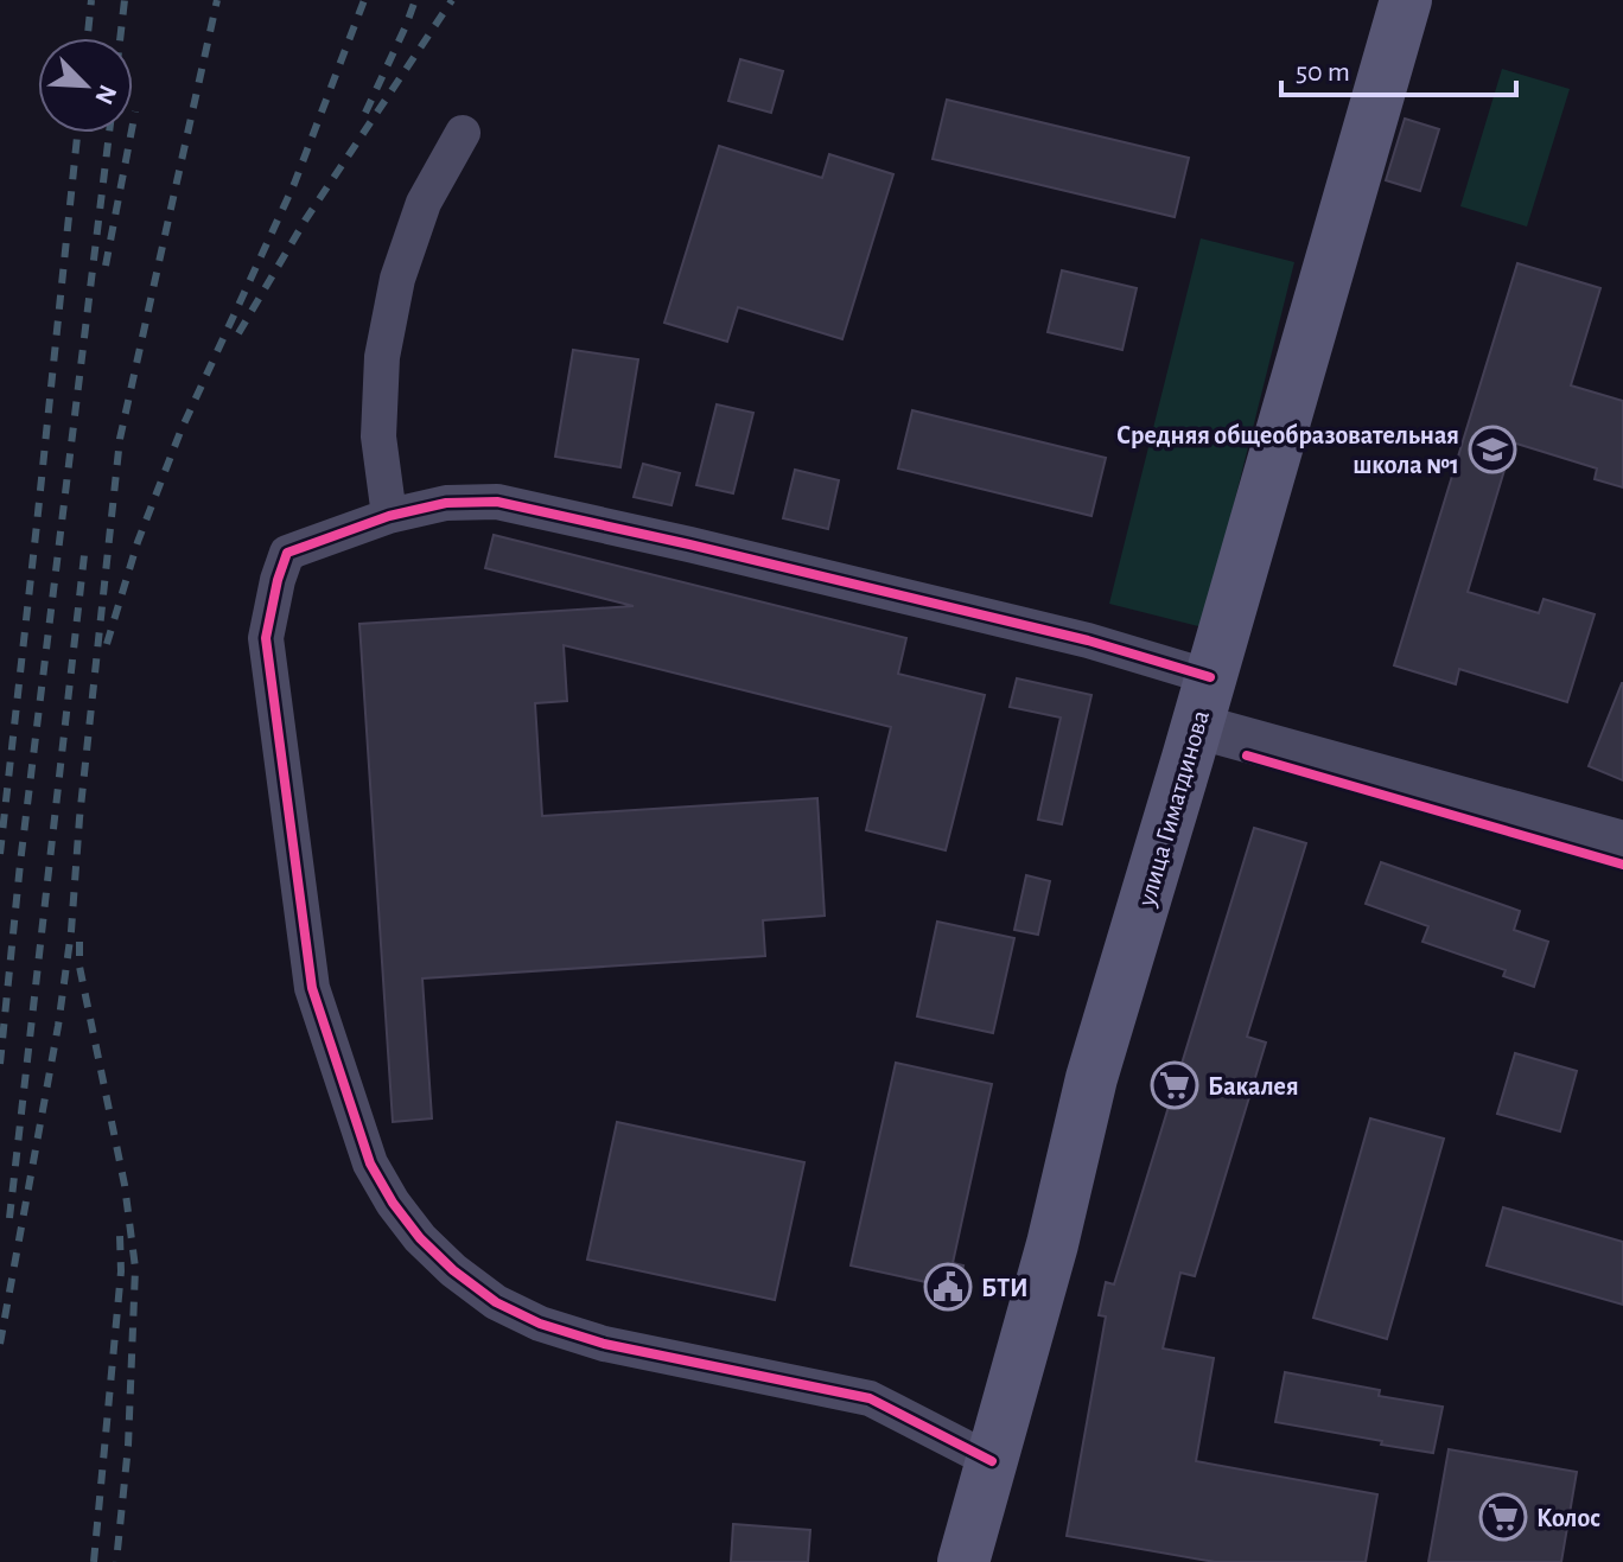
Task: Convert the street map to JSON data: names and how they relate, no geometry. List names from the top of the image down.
{
  "streets": {
    "main road": ["улица Гиматдинова"]
  },
  "places": {
    "school or university": ["Средняя общеобразовательная школа №1"],
    "supermarket": ["Бакалея", "Колос"],
    "public building": ["БТИ"]
  },
  "scale_bar": "50 m",
  "north": "bottom right"
}
